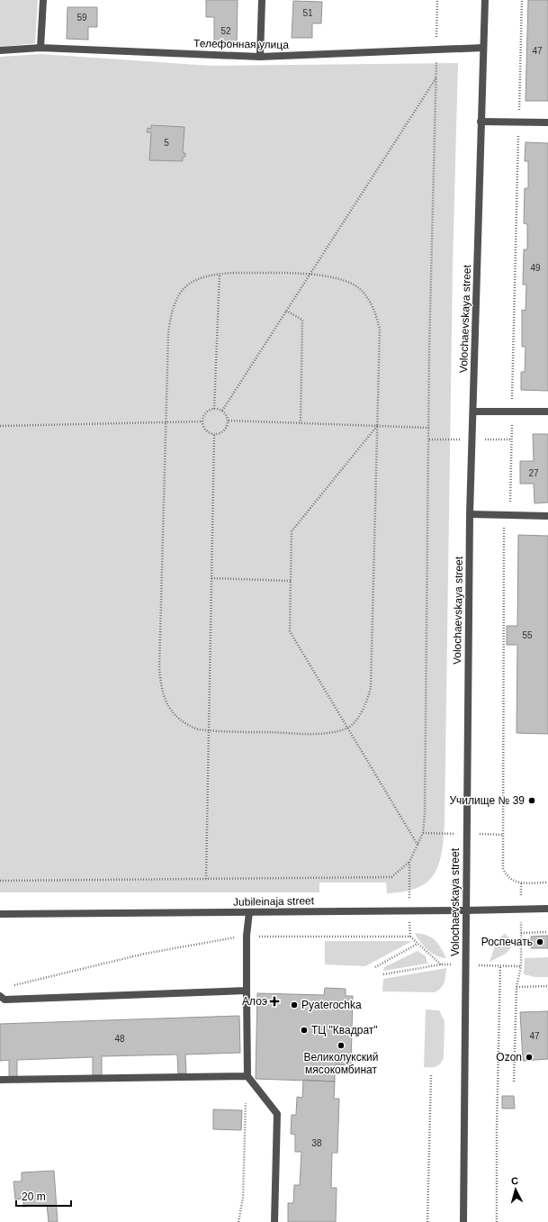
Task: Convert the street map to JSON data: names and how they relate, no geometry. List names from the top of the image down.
{
  "streets": {
    "street": ["Телефонная улица", "Volochaevskaya street", "Jubileinaja street"]
  },
  "crossings": [
    ["Телефонная улица", "Volochaevskaya street"],
    ["Volochaevskaya street", "Jubileinaja street"]
  ],
  "places": {
    "other": [
      "Училище № 39",
      "Роспечать",
      "Pyaterochka",
      "ТЦ \"Квадрат\"",
      "Великолукский мясокомбинат",
      "Ozon"
    ],
    "health": ["Алоэ"]
  },
  "house_numbers": [
    "51",
    "59",
    "52",
    "47",
    "5",
    "49",
    "27",
    "55",
    "47",
    "48",
    "38"
  ],
  "scale_bar": "20 m",
  "north": "top"
}
